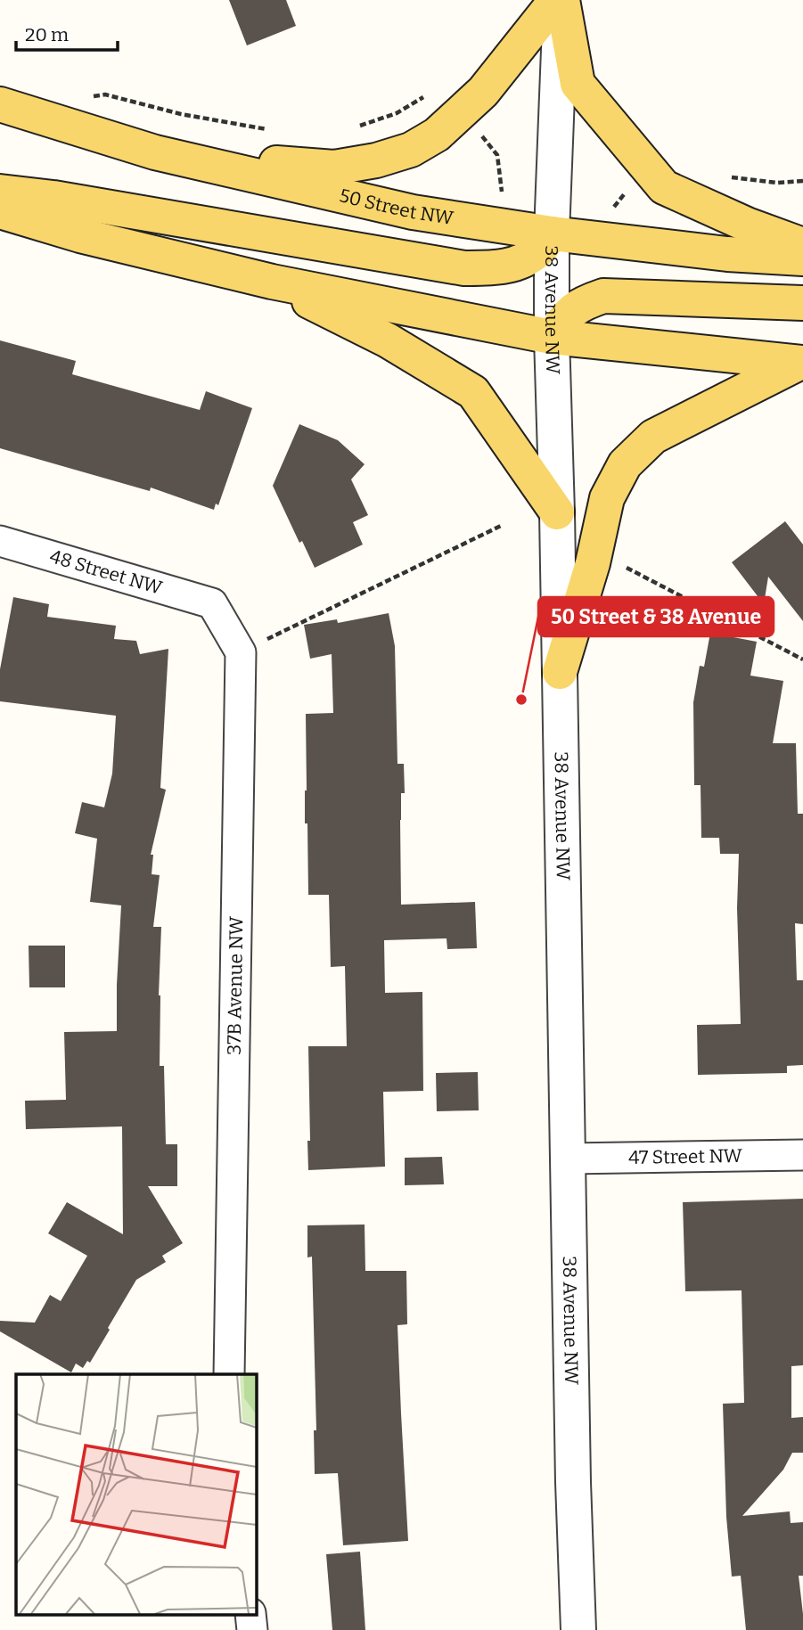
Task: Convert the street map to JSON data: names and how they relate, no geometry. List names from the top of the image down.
{
  "streets": {
    "main road": ["50 Street NW"],
    "street": [
      "38 Avenue NW",
      "48 Street NW",
      "37B Avenue NW",
      "47 Street NW"
    ]
  },
  "crossings": [
    ["50 Street NW", "38 Avenue NW"],
    ["38 Avenue NW", "47 Street NW"],
    ["48 Street NW", "37B Avenue NW"]
  ],
  "places": ["50 Street & 38 Avenue"],
  "scale_bar": "20 m"
}
